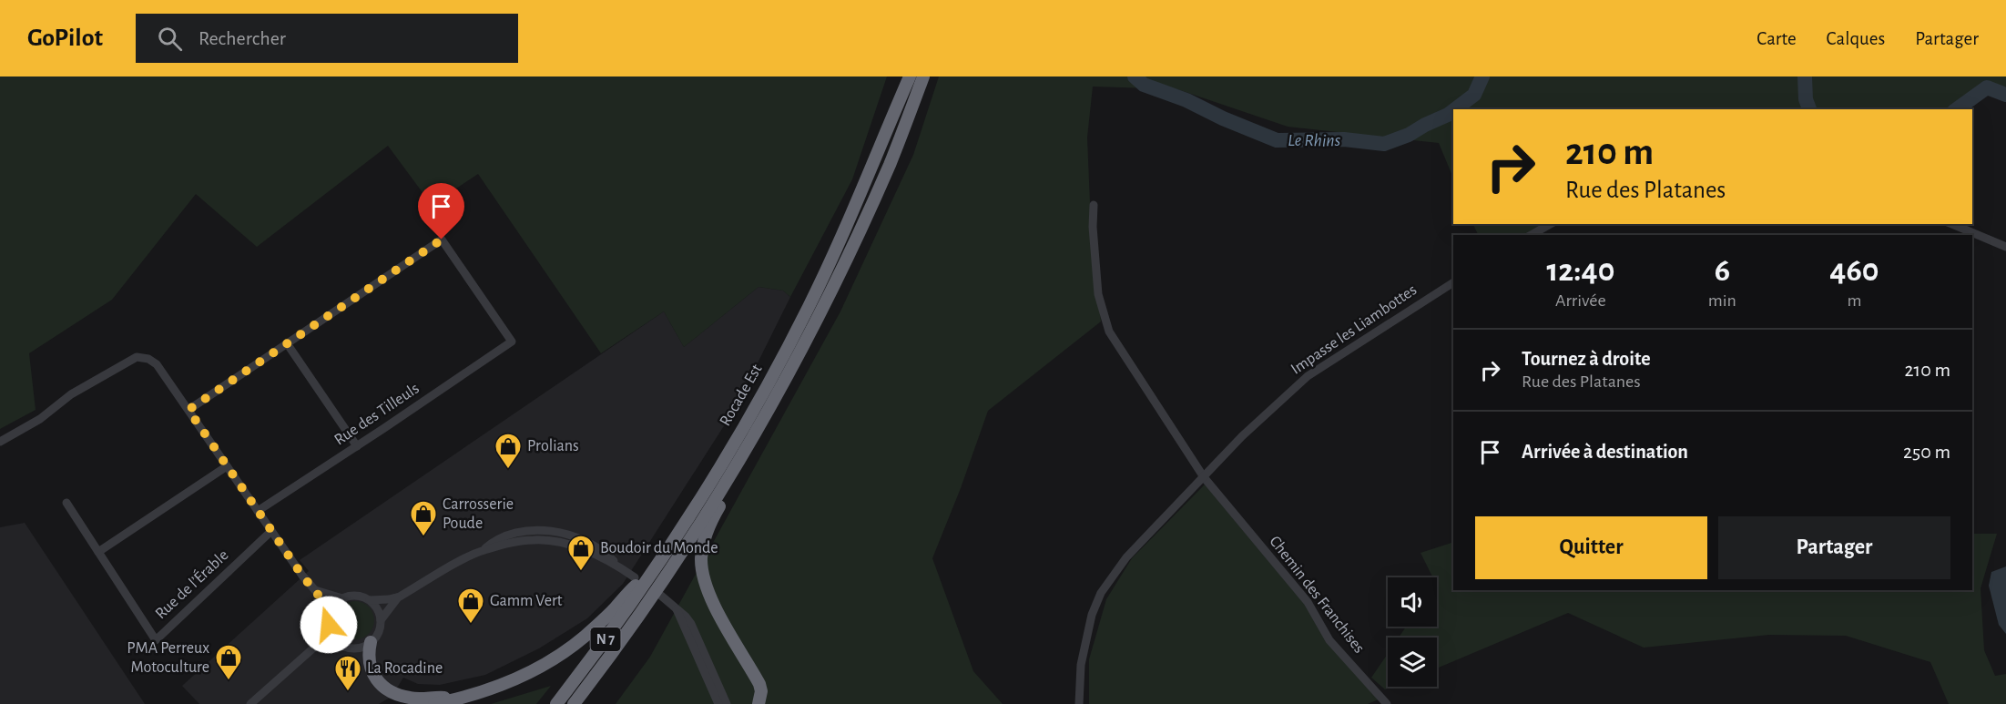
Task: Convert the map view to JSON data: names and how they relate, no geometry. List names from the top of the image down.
{
  "streets": {
    "highway": ["Rocade Est", "N 7"],
    "street": [
      "Impasse les Liambottes",
      "Rue des Tilleuls",
      "Rue de l’Érable",
      "Chemin des Franchises"
    ]
  },
  "crossings": [
    ["Impasse les Liambottes", "Chemin des Franchises"]
  ],
  "water": ["Le Rhins"],
  "places": {
    "shop": [
      "Prolians",
      "Carrosserie Poude",
      "Boudoir du Monde",
      "Gamm Vert",
      "PMA Perreux Motoculture"
    ],
    "restaurant": ["La Rocadine"]
  },
  "page": {
    "header": "GoPilot",
    "search": "Rechercher",
    "nav": ["Carte", "Calques", "Partager"],
    "turn": ["210 m", "Rue des Platanes"],
    "eta": [
      "12:40",
      "Arrivée",
      "6",
      "min",
      "460",
      "m"
    ],
    "list": [
      {
        "name": "Tournez à droite",
        "note": "Rue des Platanes",
        "value": "210 m"
      },
      {
        "name": "Arrivée à destination",
        "value": "250 m"
      }
    ],
    "buttons": ["Quitter", "Partager"]
  }
}
